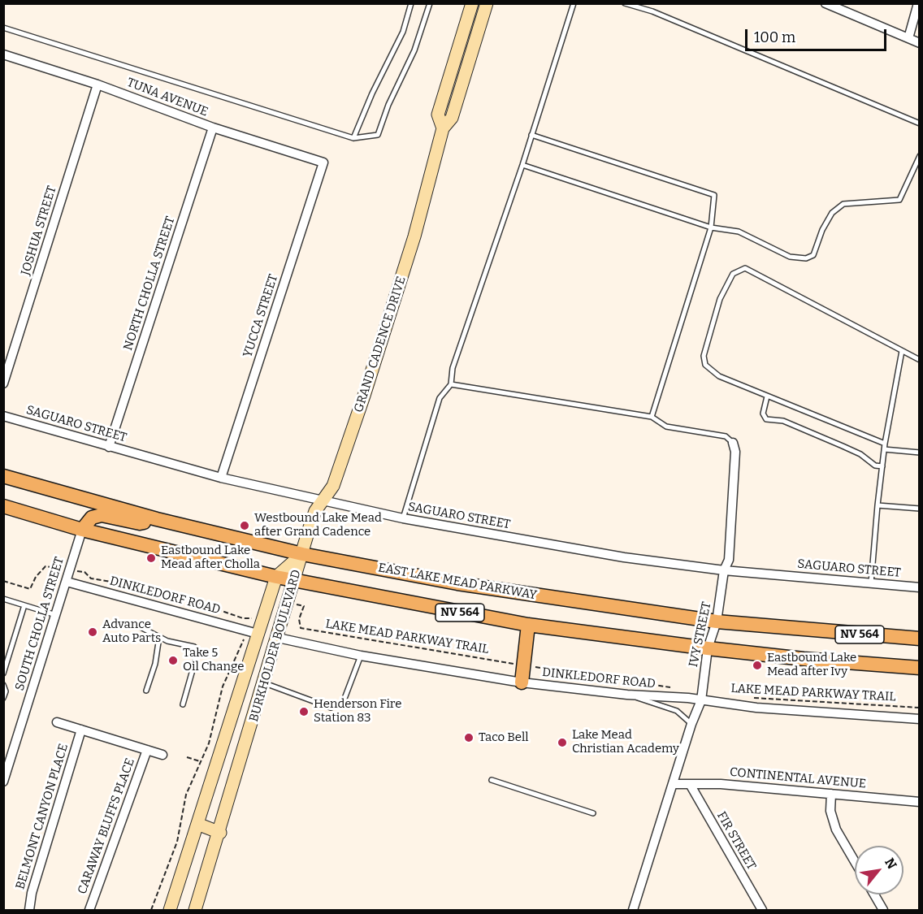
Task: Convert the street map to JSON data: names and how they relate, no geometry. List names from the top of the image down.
{
  "streets": {
    "main road": [
      "GRAND CADENCE DRIVE",
      "EAST LAKE MEAD PARKWAY",
      "NV 564",
      "BURKHOLDER BOULEVARD"
    ],
    "street": [
      "TUNA AVENUE",
      "JOSHUA STREET",
      "NORTH CHOLLA STREET",
      "YUCCA STREET",
      "SAGUARO STREET",
      "DINKLEDORF ROAD",
      "SOUTH CHOLLA STREET",
      "IVY STREET",
      "CONTINENTAL AVENUE",
      "BELMONT CANYON PLACE",
      "CARAWAY BLUFFS PLACE",
      "FIR STREET"
    ],
    "path": ["LAKE MEAD PARKWAY TRAIL"]
  },
  "crossings": [
    ["TUNA AVENUE", "JOSHUA STREET"],
    ["TUNA AVENUE", "NORTH CHOLLA STREET"],
    ["TUNA AVENUE", "YUCCA STREET"],
    ["NORTH CHOLLA STREET", "SAGUARO STREET"],
    ["YUCCA STREET", "SAGUARO STREET"],
    ["GRAND CADENCE DRIVE", "SAGUARO STREET"],
    ["GRAND CADENCE DRIVE", "EAST LAKE MEAD PARKWAY"],
    ["GRAND CADENCE DRIVE", "BURKHOLDER BOULEVARD"],
    ["SAGUARO STREET", "IVY STREET"],
    ["EAST LAKE MEAD PARKWAY", "IVY STREET"],
    ["EAST LAKE MEAD PARKWAY", "BURKHOLDER BOULEVARD"],
    ["DINKLEDORF ROAD", "SOUTH CHOLLA STREET"],
    ["DINKLEDORF ROAD", "IVY STREET"],
    ["DINKLEDORF ROAD", "BURKHOLDER BOULEVARD"],
    ["NV 564", "SOUTH CHOLLA STREET"],
    ["NV 564", "IVY STREET"],
    ["NV 564", "BURKHOLDER BOULEVARD"],
    ["IVY STREET", "CONTINENTAL AVENUE"],
    ["CONTINENTAL AVENUE", "FIR STREET"]
  ],
  "places": [
    "Westbound Lake Mead after Grand Cadence",
    "Eastbound Lake Mead after Cholla",
    "Advance Auto Parts",
    "Take 5 Oil Change",
    "Eastbound Lake Mead after Ivy",
    "Henderson Fire Station 83",
    "Taco Bell",
    "Lake Mead Christian Academy"
  ],
  "scale_bar": "100 m",
  "north": "top right"
}
